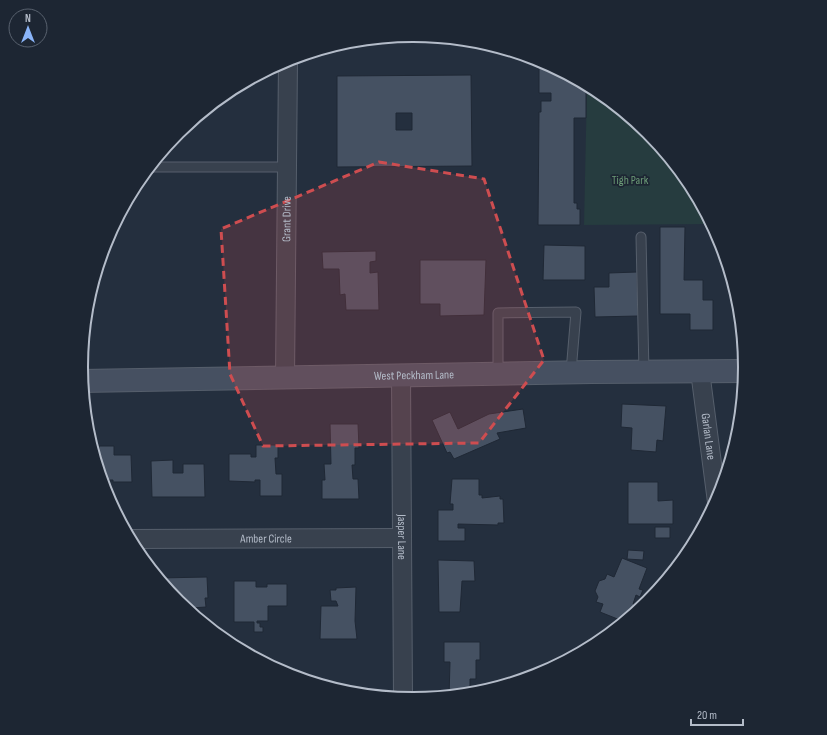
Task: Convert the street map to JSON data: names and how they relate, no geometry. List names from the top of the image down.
{
  "streets": {
    "street": [
      "Grant Drive",
      "West Peckham Lane",
      "Garlan Lane",
      "Jasper Lane",
      "Amber Circle"
    ]
  },
  "crossings": [
    ["Grant Drive", "West Peckham Lane"],
    ["West Peckham Lane", "Garlan Lane"],
    ["West Peckham Lane", "Jasper Lane"],
    ["Jasper Lane", "Amber Circle"]
  ],
  "parks": ["Tigh Park"],
  "scale_bar": "20 m",
  "north": "top"
}
